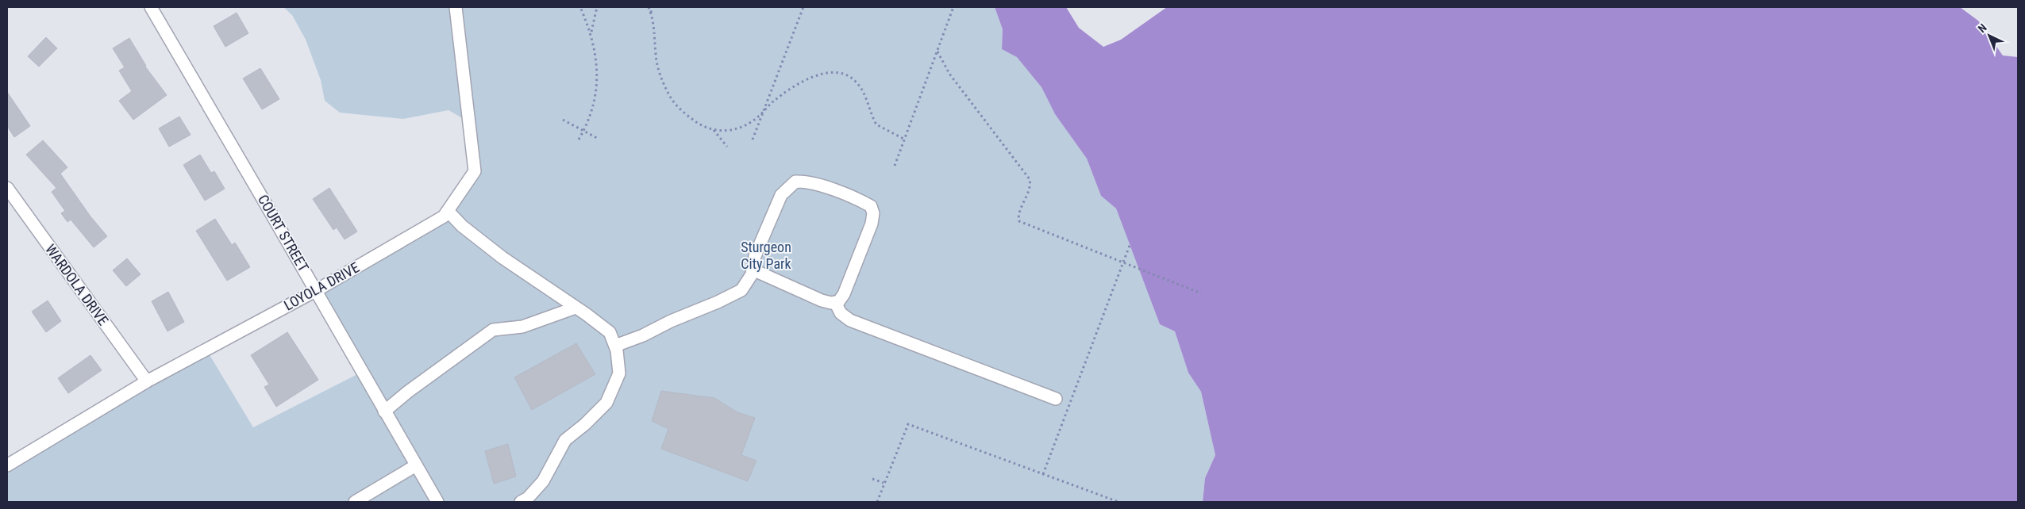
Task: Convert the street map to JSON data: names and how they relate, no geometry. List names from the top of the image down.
{
  "streets": {
    "street": ["COURT STREET", "WARDOLA DRIVE", "LOYOLA DRIVE"]
  },
  "crossings": [
    ["COURT STREET", "LOYOLA DRIVE"],
    ["WARDOLA DRIVE", "LOYOLA DRIVE"]
  ],
  "parks": ["Sturgeon City Park"],
  "north": "top left"
}
